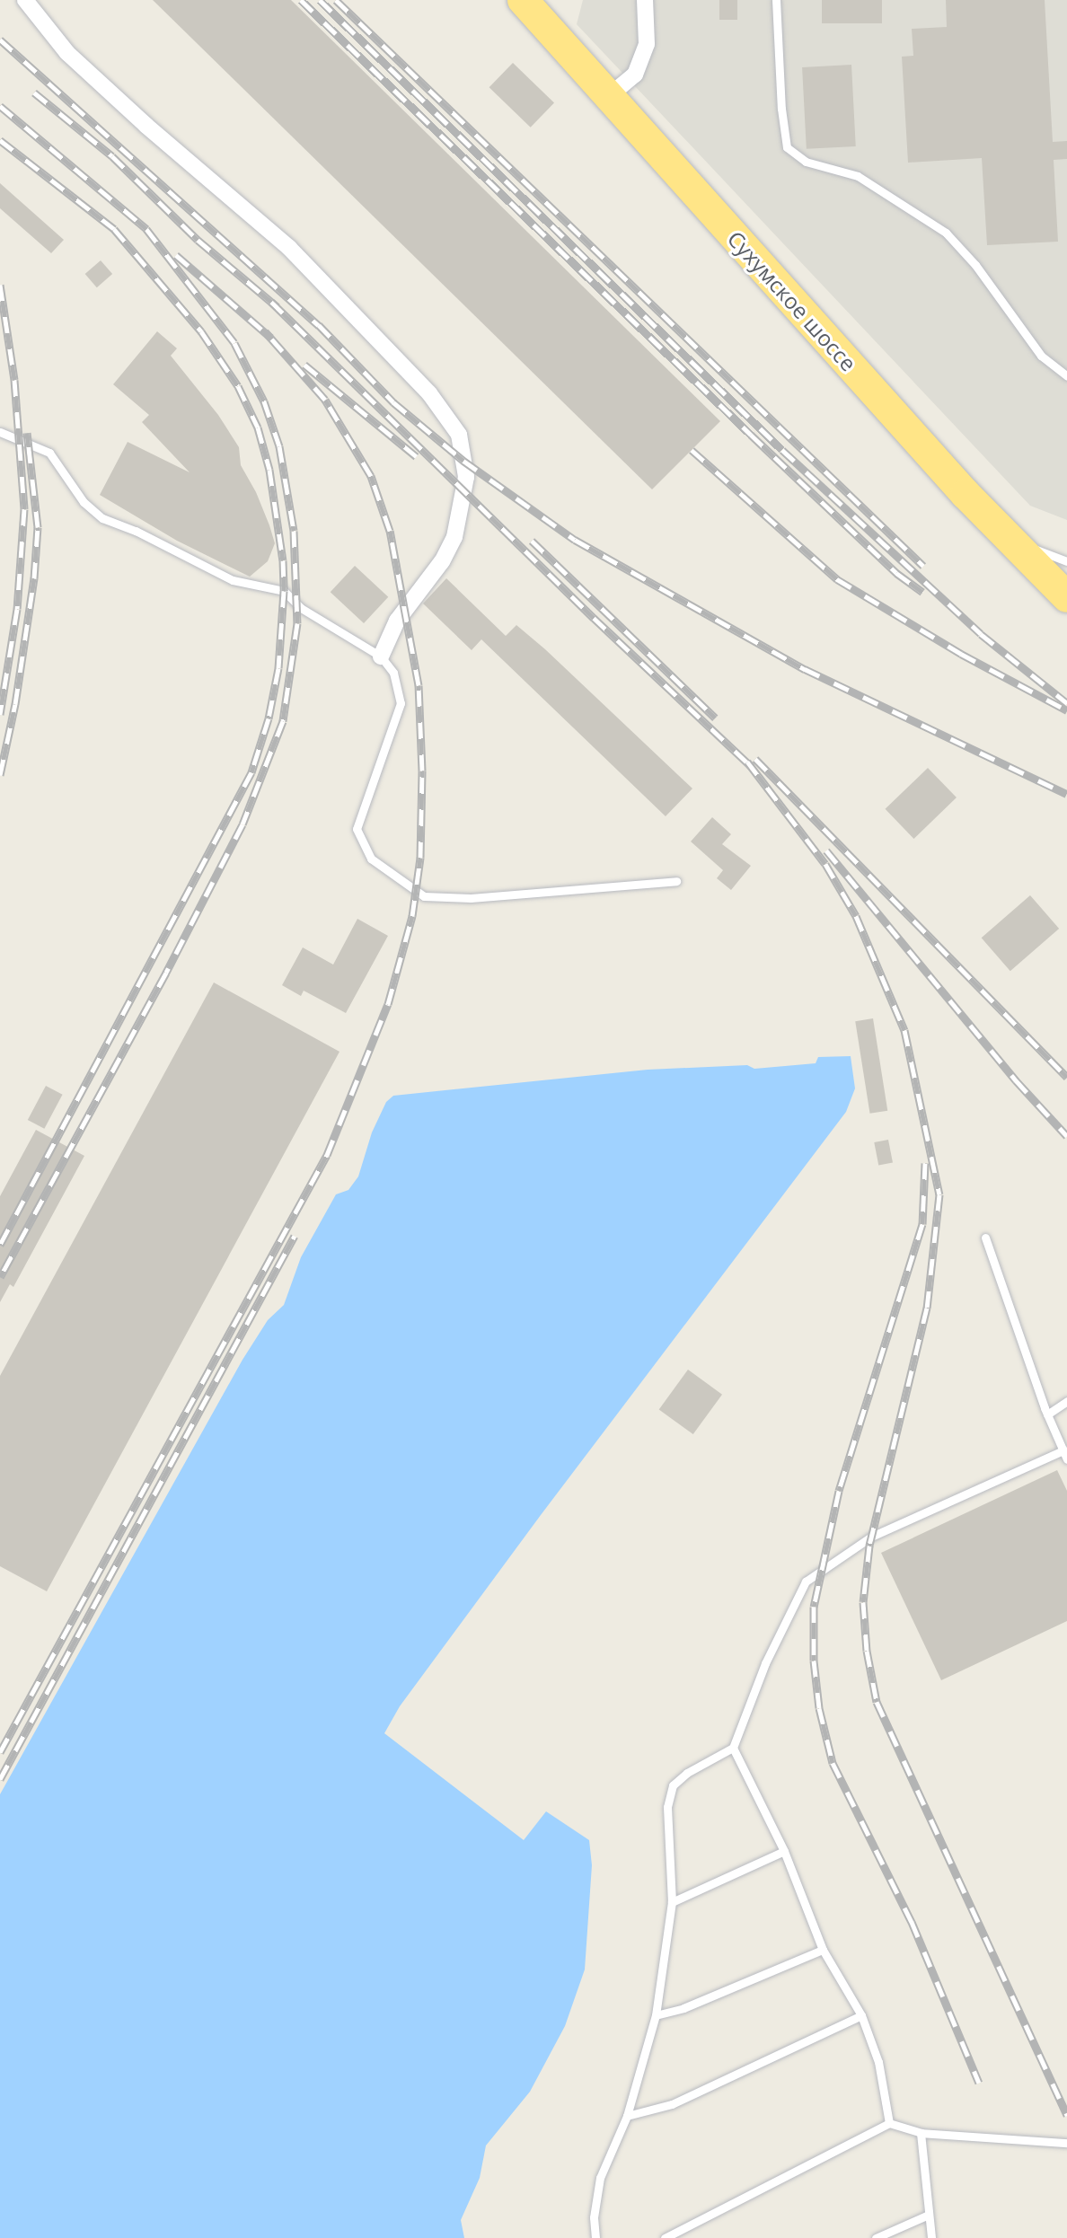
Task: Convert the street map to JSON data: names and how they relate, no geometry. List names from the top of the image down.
{
  "streets": {
    "highway": ["Сухумское шоссе"]
  }
}
